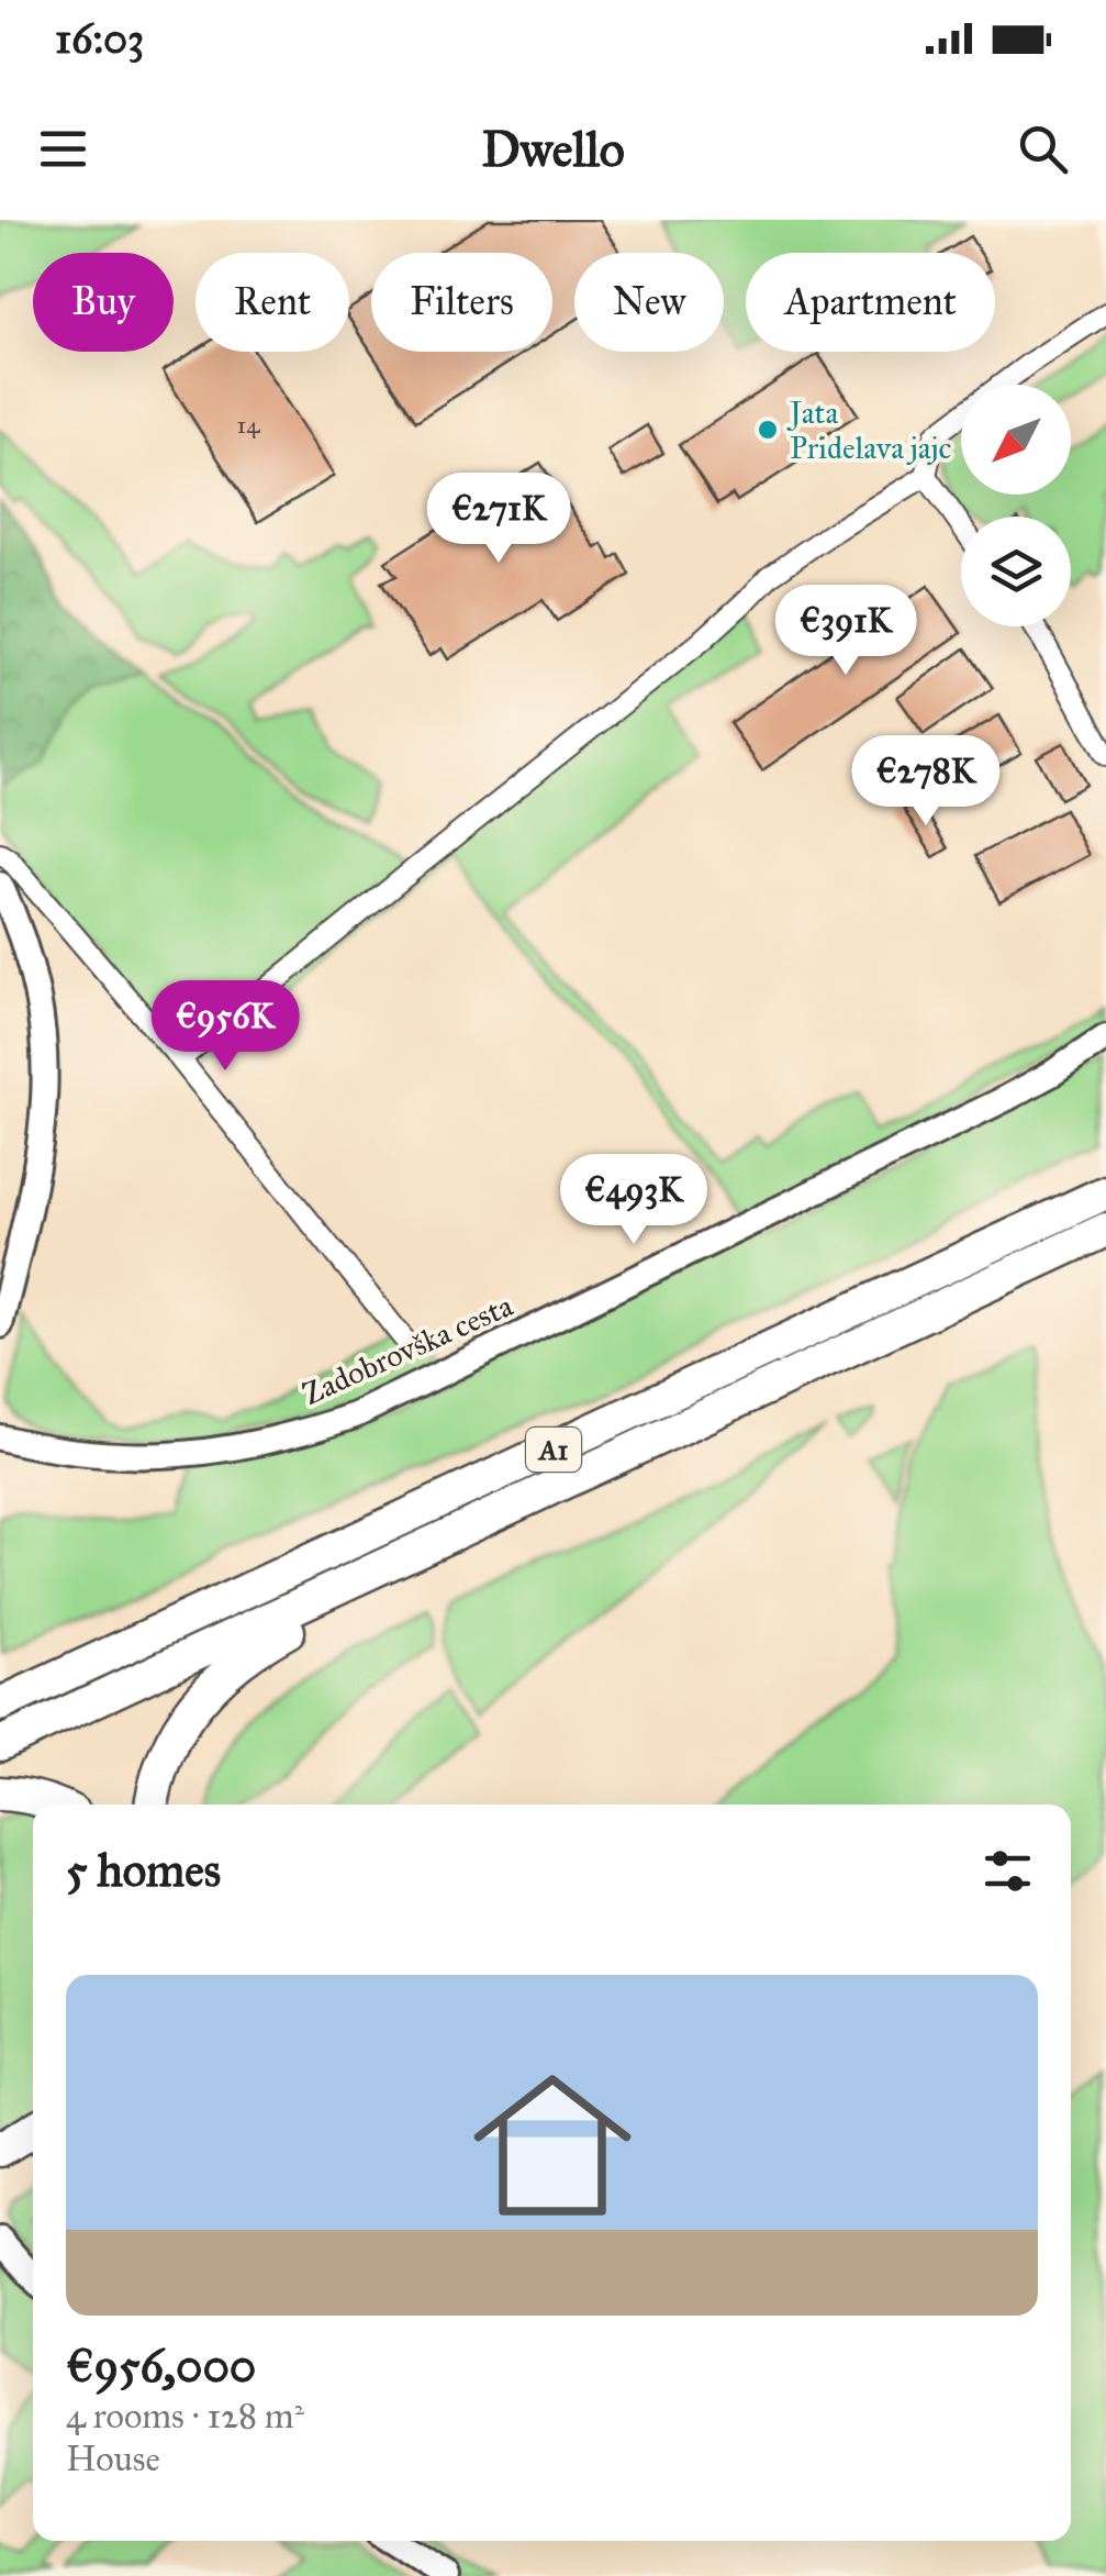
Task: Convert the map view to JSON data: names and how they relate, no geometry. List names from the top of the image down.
{
  "streets": {
    "highway": ["A1"],
    "main road": ["Zadobrovška cesta"]
  },
  "places": ["Jata Pridelava jajc"],
  "house_numbers": ["14"],
  "north": "bottom left",
  "page": {
    "status": "16:03",
    "header": "Dwello",
    "chip": [
      "Buy",
      "Rent",
      "Filters",
      "New",
      "Apartment"
    ],
    "price": [
      "€271K",
      "€391K",
      "€278K",
      "€956K",
      "€493K"
    ],
    "heading": "5 homes",
    "list": [
      {
        "name": "€956,000",
        "note": "4 rooms · 128 m² · House"
      }
    ]
  }
}
